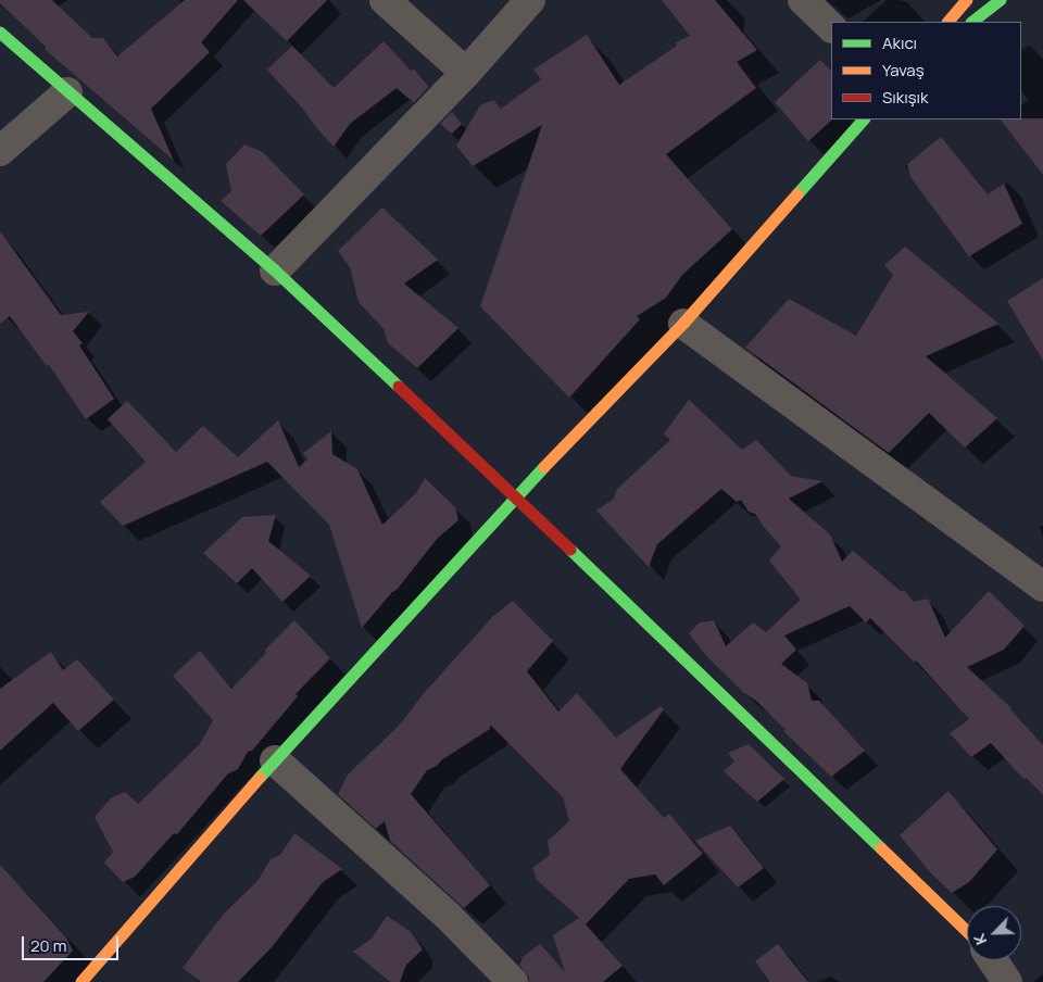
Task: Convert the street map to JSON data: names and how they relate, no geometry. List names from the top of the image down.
{
  "legend": ["Akıcı", "Yavaş", "Sıkışık"],
  "scale_bar": "20 m",
  "north": "bottom left"
}
